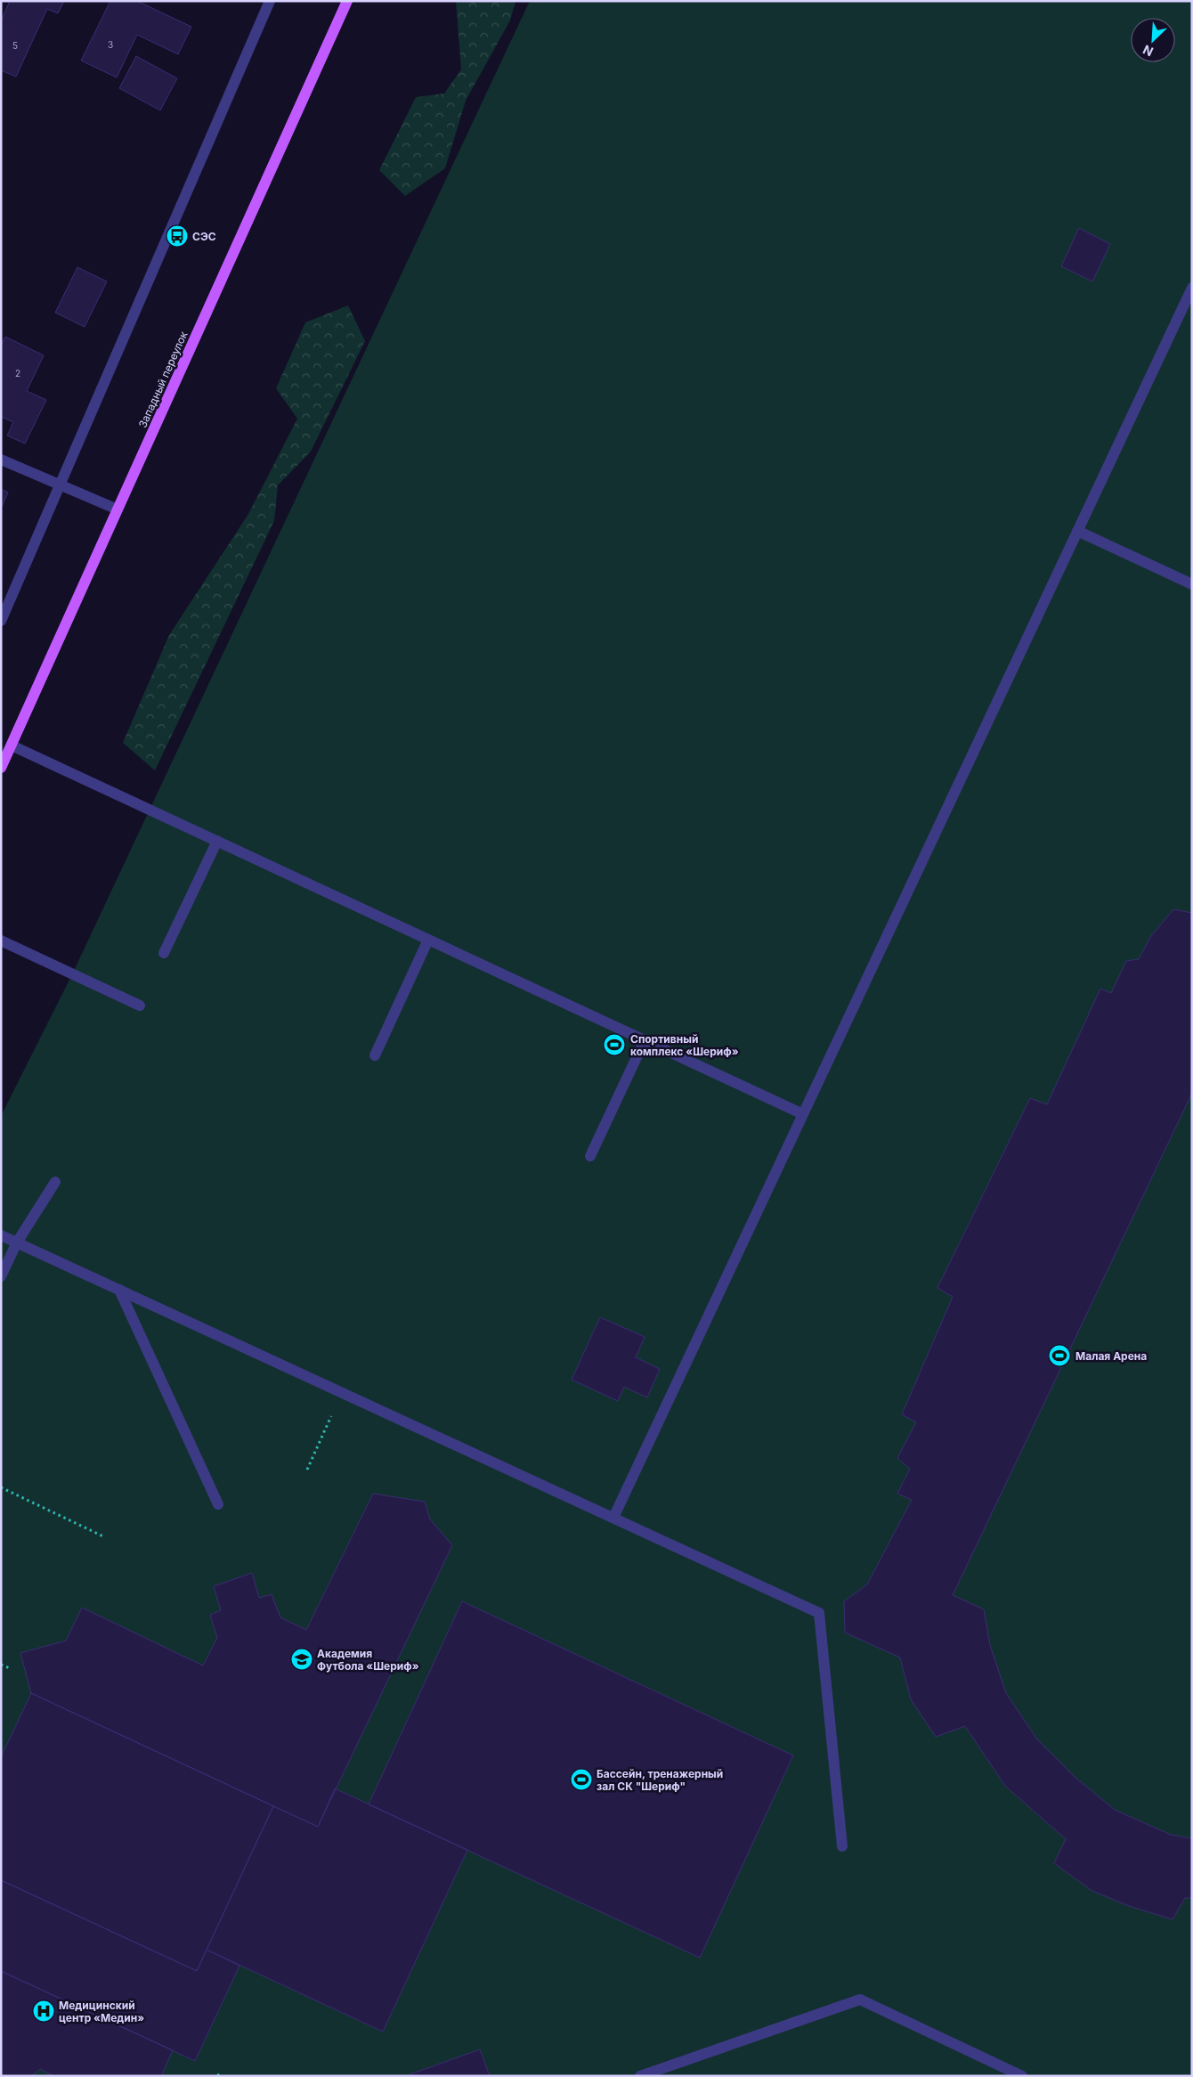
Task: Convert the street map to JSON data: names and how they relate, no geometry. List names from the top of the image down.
{
  "streets": {
    "main road": ["Западный переулок"]
  },
  "places": {
    "bus stop": ["СЭС"],
    "sports": ["Спортивный комплекс «Шериф»", "Малая Арена", "Бассейн, тренажерный зал СК \"Шериф\""],
    "school or university": ["Академия Футбола «Шериф»"],
    "hospital": ["Медицинский центр «Медин»"]
  },
  "house_numbers": ["3", "5", "2"],
  "north": "bottom left"
}
